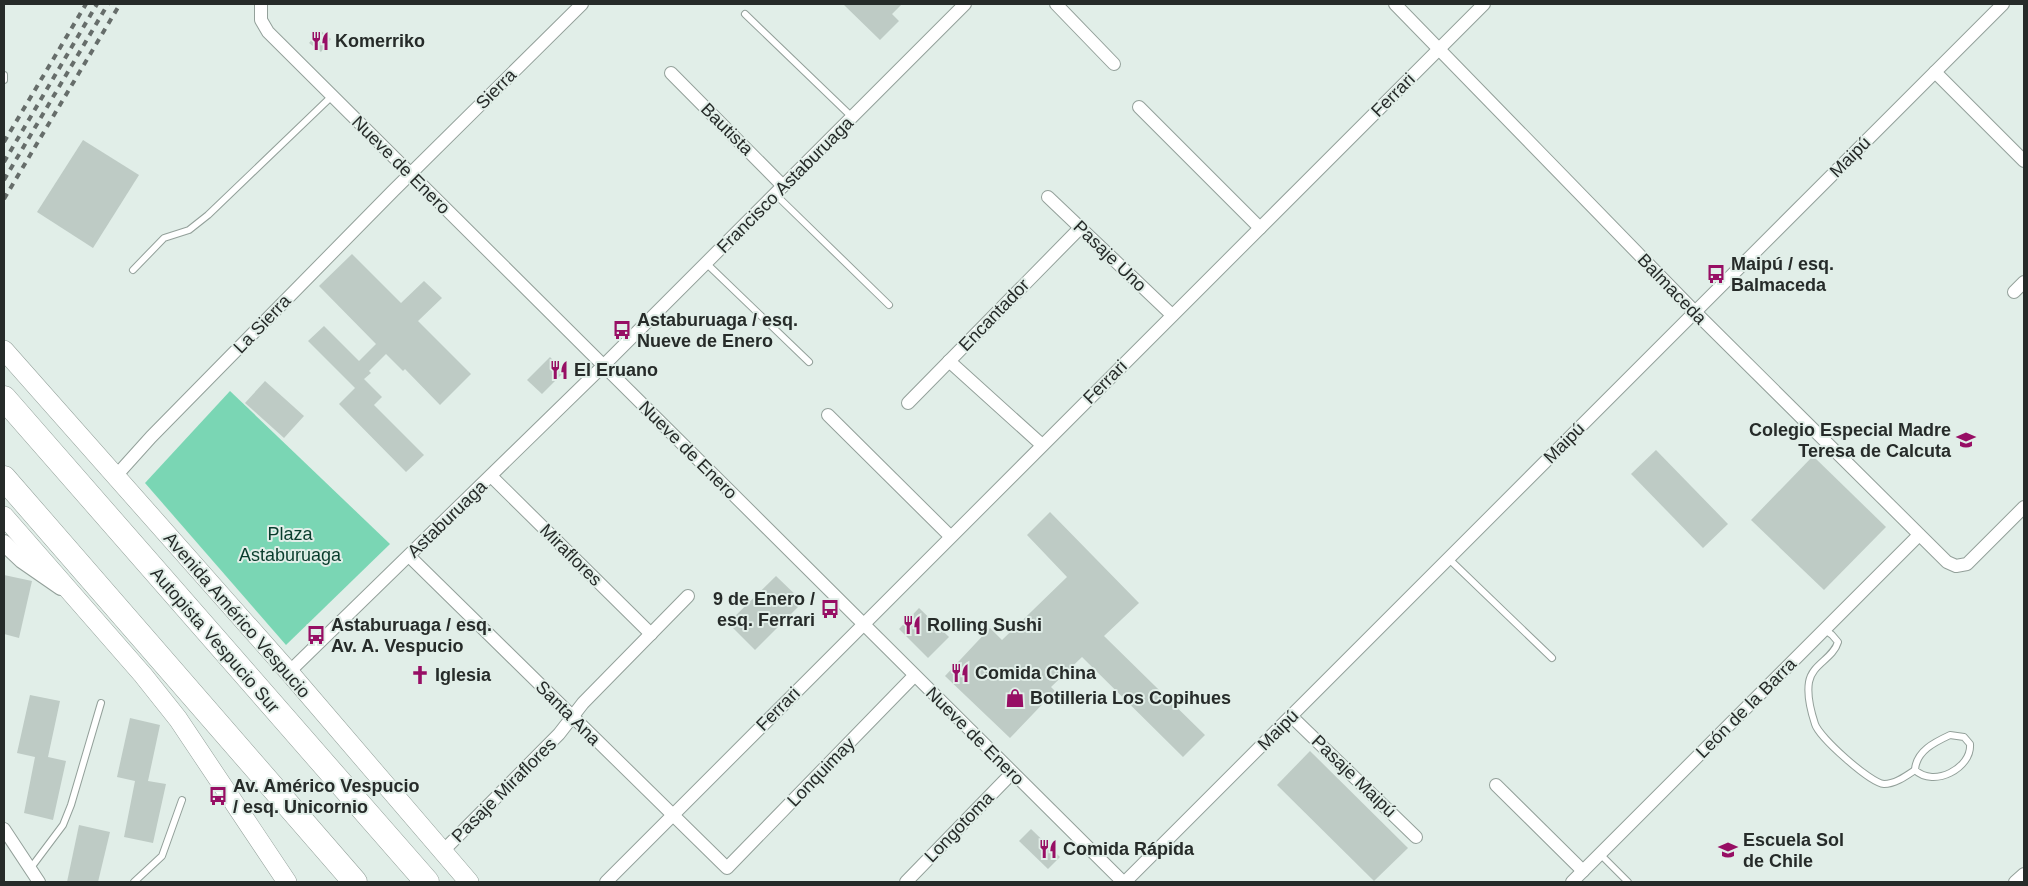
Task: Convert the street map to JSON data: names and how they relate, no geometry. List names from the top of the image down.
{
  "streets": {
    "highway": ["Autopista Vespucio Sur"],
    "main road": ["Avenida Américo Vespucio"],
    "street": [
      "Sierra",
      "Ferrari",
      "Bautista",
      "Maipú",
      "Nueve de Enero",
      "Francisco Astaburuaga",
      "Pasaje Uno",
      "Balmaceda",
      "Encantador",
      "La Sierra",
      "Astaburuaga",
      "Miraflores",
      "León de la Barra",
      "Santa Ana",
      "Lonquimay",
      "Pasaje Maipú",
      "Pasaje Miraflores",
      "Longotoma"
    ]
  },
  "crossings": [
    ["Sierra", "Nueve de Enero"],
    ["Sierra", "La Sierra"],
    ["Ferrari", "Nueve de Enero"],
    ["Ferrari", "Pasaje Uno"],
    ["Ferrari", "Balmaceda"],
    ["Ferrari", "Santa Ana"],
    ["Bautista", "Francisco Astaburuaga"],
    ["Maipú", "Nueve de Enero"],
    ["Maipú", "Balmaceda"],
    ["Maipú", "Pasaje Maipú"],
    ["Nueve de Enero", "Francisco Astaburuaga"],
    ["Nueve de Enero", "La Sierra"],
    ["Nueve de Enero", "Astaburuaga"],
    ["Nueve de Enero", "Lonquimay"],
    ["Nueve de Enero", "Longotoma"],
    ["Francisco Astaburuaga", "Astaburuaga"],
    ["Pasaje Uno", "Encantador"],
    ["Balmaceda", "León de la Barra"],
    ["La Sierra", "Avenida Américo Vespucio"],
    ["Astaburuaga", "Miraflores"],
    ["Astaburuaga", "Avenida Américo Vespucio"],
    ["Astaburuaga", "Santa Ana"],
    ["Miraflores", "Pasaje Miraflores"],
    ["Avenida Américo Vespucio", "Pasaje Miraflores"],
    ["Santa Ana", "Lonquimay"],
    ["Santa Ana", "Pasaje Miraflores"]
  ],
  "parks": ["Plaza Astaburuaga"],
  "places": {
    "restaurant": [
      "Komerriko",
      "El Eruano",
      "Rolling Sushi",
      "Comida China",
      "Comida Rápida"
    ],
    "bus stop": [
      "Maipú / esq. Balmaceda",
      "Astaburuaga / esq. Nueve de Enero",
      "9 de Enero / esq. Ferrari",
      "Astaburuaga / esq. Av. A. Vespucio",
      "Av. Américo Vespucio / esq. Unicornio"
    ],
    "school or university": ["Colegio Especial Madre Teresa de Calcuta", "Escuela Sol de Chile"],
    "church": ["Iglesia"],
    "shop": ["Botilleria Los Copihues"]
  }
}
